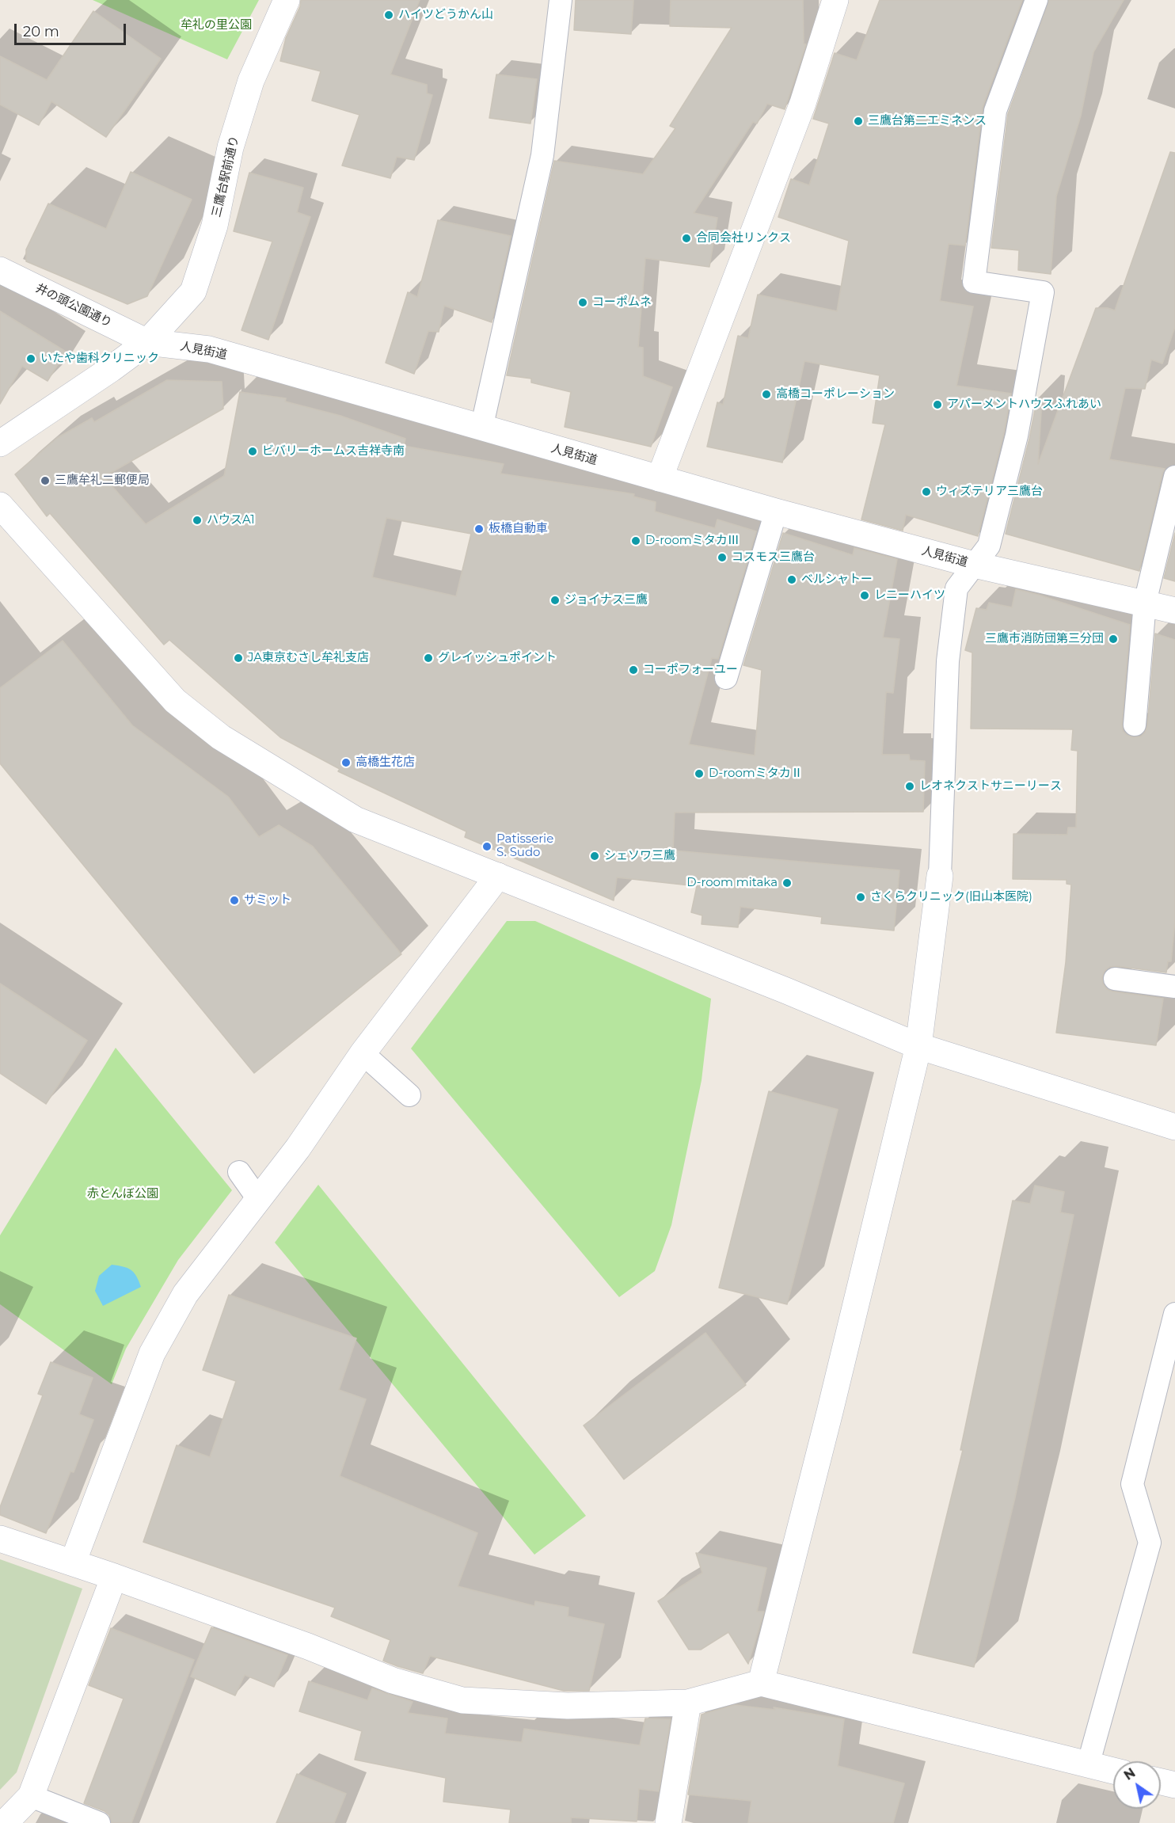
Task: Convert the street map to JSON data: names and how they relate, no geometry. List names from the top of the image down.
{
  "streets": {
    "street": ["三鷹台駅前通り", "井の頭公園通り", "人見街道"]
  },
  "crossings": [
    ["三鷹台駅前通り", "井の頭公園通り"],
    ["三鷹台駅前通り", "人見街道"],
    ["井の頭公園通り", "人見街道"]
  ],
  "parks": ["牟礼の里公園", "赤とんぼ公園"],
  "places": [
    "ハイツどうかん山",
    "三鷹台第二エミネンス",
    "合同会社リンクス",
    "コーポムネ",
    "いたや歯科クリニック",
    "高橋コーポレーション",
    "アパーメントハウスふれあい",
    "ビバリーホームス吉祥寺南",
    "三鷹牟礼二郵便局",
    "ウィズテリア三鷹台",
    "ハウスA1",
    "板橋自動車",
    "D-roomミタカⅢ",
    "コスモス三鷹台",
    "ベルシャトー",
    "レニーハイツ",
    "ジョイナス三鷹",
    "三鷹市消防団第三分団",
    "JA東京むさし牟礼支店",
    "グレイッシュポイント",
    "コーポフォーユー",
    "高橋生花店",
    "D-roomミタカⅡ",
    "レオネクストサニーリース",
    "Patisserie S. Sudo",
    "シェソワ三鷹",
    "D-room mitaka",
    "さくらクリニック(旧山本医院)",
    "サミット"
  ],
  "scale_bar": "20 m",
  "north": "top left"
}
